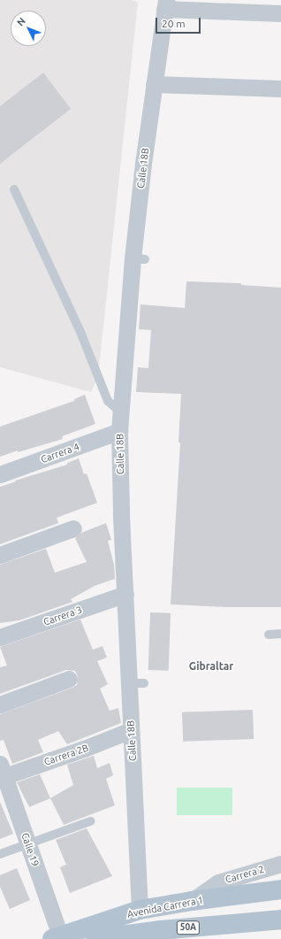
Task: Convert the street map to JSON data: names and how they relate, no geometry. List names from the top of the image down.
{
  "streets": {
    "main road": ["Avenida Carrera 1", "50A"],
    "street": [
      "Calle 18B",
      "Carrera 4",
      "Carrera 3",
      "Carrera 2B",
      "Calle 19",
      "Carrera 2"
    ]
  },
  "crossings": [
    ["Calle 18B", "Carrera 4"],
    ["Calle 18B", "Carrera 3"],
    ["Calle 18B", "Carrera 2B"],
    ["Calle 18B", "Avenida Carrera 1"],
    ["Carrera 2B", "Calle 19"],
    ["Calle 19", "Avenida Carrera 1"],
    ["Carrera 2", "Avenida Carrera 1"]
  ],
  "districts": ["Gibraltar"],
  "scale_bar": "20 m",
  "north": "top left"
}
